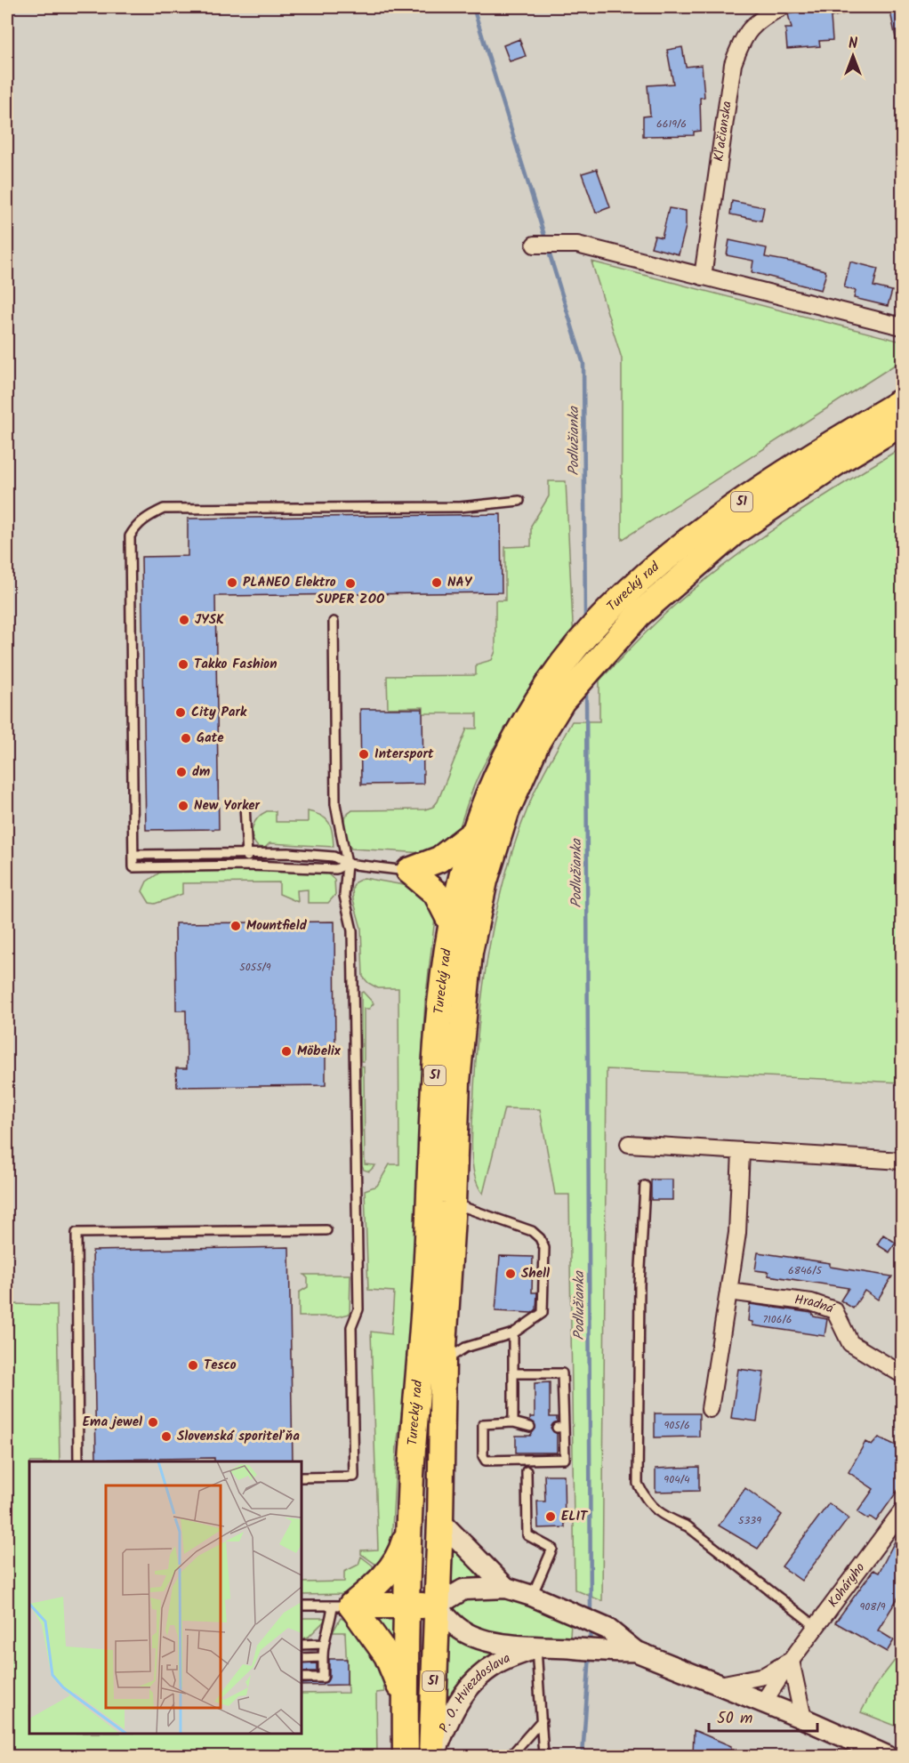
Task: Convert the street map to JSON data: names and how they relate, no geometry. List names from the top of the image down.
{
  "streets": {
    "main road": ["51", "Turecký rad"],
    "street": [
      "Kľačianska",
      "Hradná",
      "Koháryho",
      "P. O. Hviezdoslava"
    ]
  },
  "crossings": [
    ["Turecký rad", "P. O. Hviezdoslava"],
    ["Koháryho", "P. O. Hviezdoslava"]
  ],
  "water": ["Podlužianka"],
  "places": [
    "PLANEO Elektro",
    "NAY",
    "SUPER ZOO",
    "JYSK",
    "Takko Fashion",
    "City Park",
    "Gate",
    "Intersport",
    "dm",
    "New Yorker",
    "Mountfield",
    "Möbelix",
    "Shell",
    "Tesco",
    "Ema jewel",
    "Slovenská sporiteľňa",
    "ELIT"
  ],
  "house_numbers": [
    "6619/6",
    "5055/9",
    "6846/5",
    "7106/6",
    "905/6",
    "904/4",
    "5339",
    "908/9"
  ],
  "scale_bar": "50 m",
  "north": "top"
}
